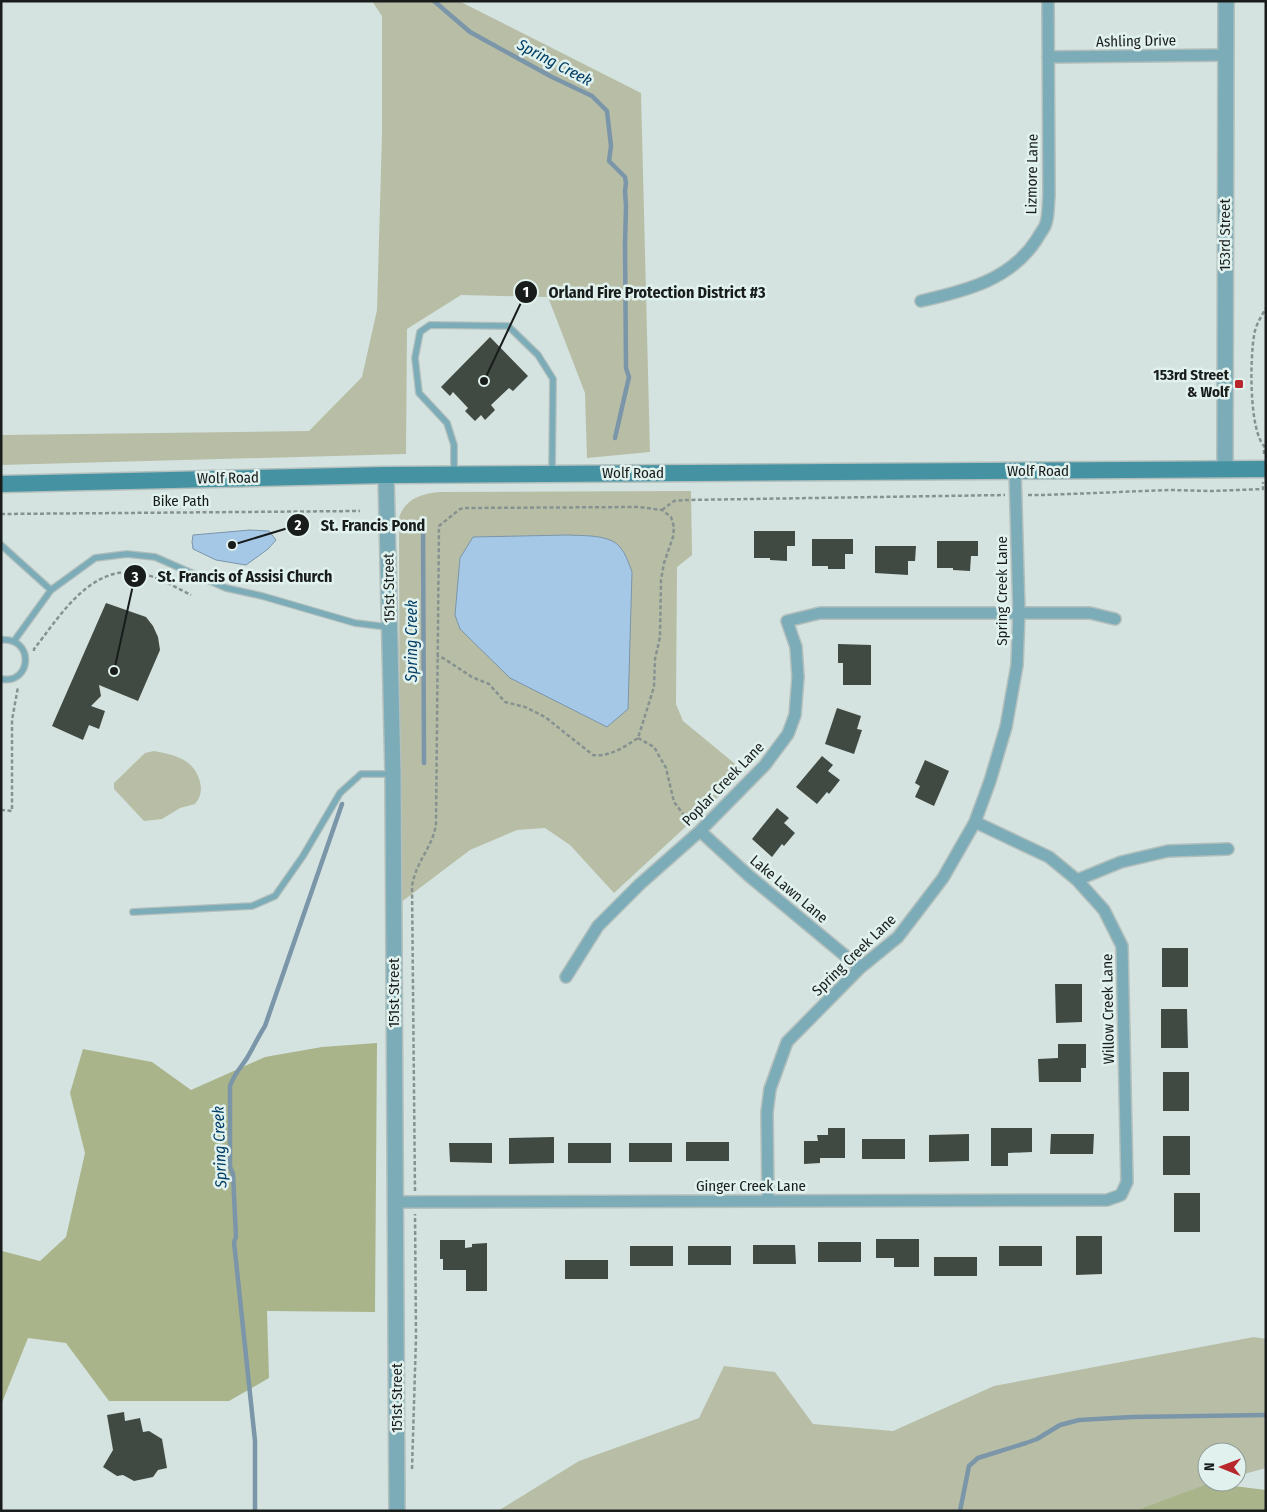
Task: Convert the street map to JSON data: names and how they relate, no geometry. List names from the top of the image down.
{
  "streets": {
    "main road": ["Wolf Road"],
    "street": [
      "Ashling Drive",
      "Lizmore Lane",
      "153rd Street",
      "151st Street",
      "Spring Creek Lane",
      "Poplar Creek Lane",
      "Lake Lawn Lane",
      "Willow Creek Lane",
      "Ginger Creek Lane"
    ],
    "path": ["Bike Path"]
  },
  "crossings": [
    ["Ashling Drive", "Lizmore Lane"],
    ["Ashling Drive", "153rd Street"],
    ["153rd Street", "Wolf Road"],
    ["Wolf Road", "151st Street"],
    ["Wolf Road", "Spring Creek Lane"],
    ["151st Street", "Ginger Creek Lane"],
    ["Spring Creek Lane", "Poplar Creek Lane"],
    ["Spring Creek Lane", "Lake Lawn Lane"],
    ["Spring Creek Lane", "Willow Creek Lane"],
    ["Spring Creek Lane", "Ginger Creek Lane"],
    ["Poplar Creek Lane", "Lake Lawn Lane"],
    ["Willow Creek Lane", "Ginger Creek Lane"]
  ],
  "water": ["Spring Creek"],
  "places": {
    "other": ["Orland Fire Protection District #3", "St. Francis Pond", "St. Francis of Assisi Church"],
    "transit": ["153rd Street & Wolf"]
  },
  "north": "left"
}
